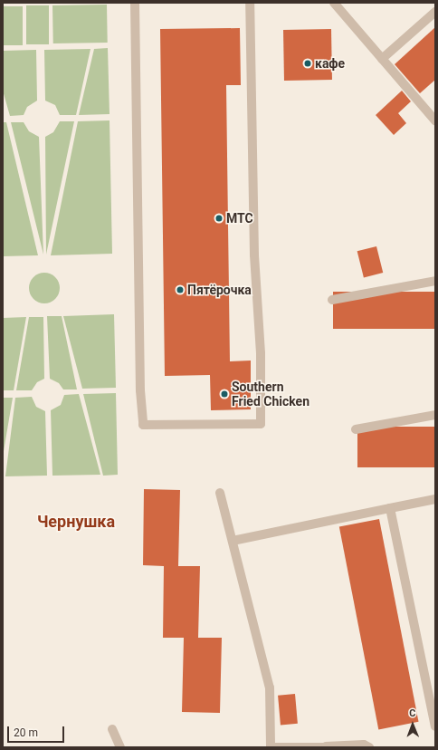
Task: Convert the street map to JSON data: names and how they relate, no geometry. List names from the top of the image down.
{
  "districts": ["Чернушка"],
  "places": [
    "кафе",
    "МТС",
    "Пятёрочка",
    "Southern Fried Chicken"
  ],
  "scale_bar": "20 m",
  "north": "top"
}
